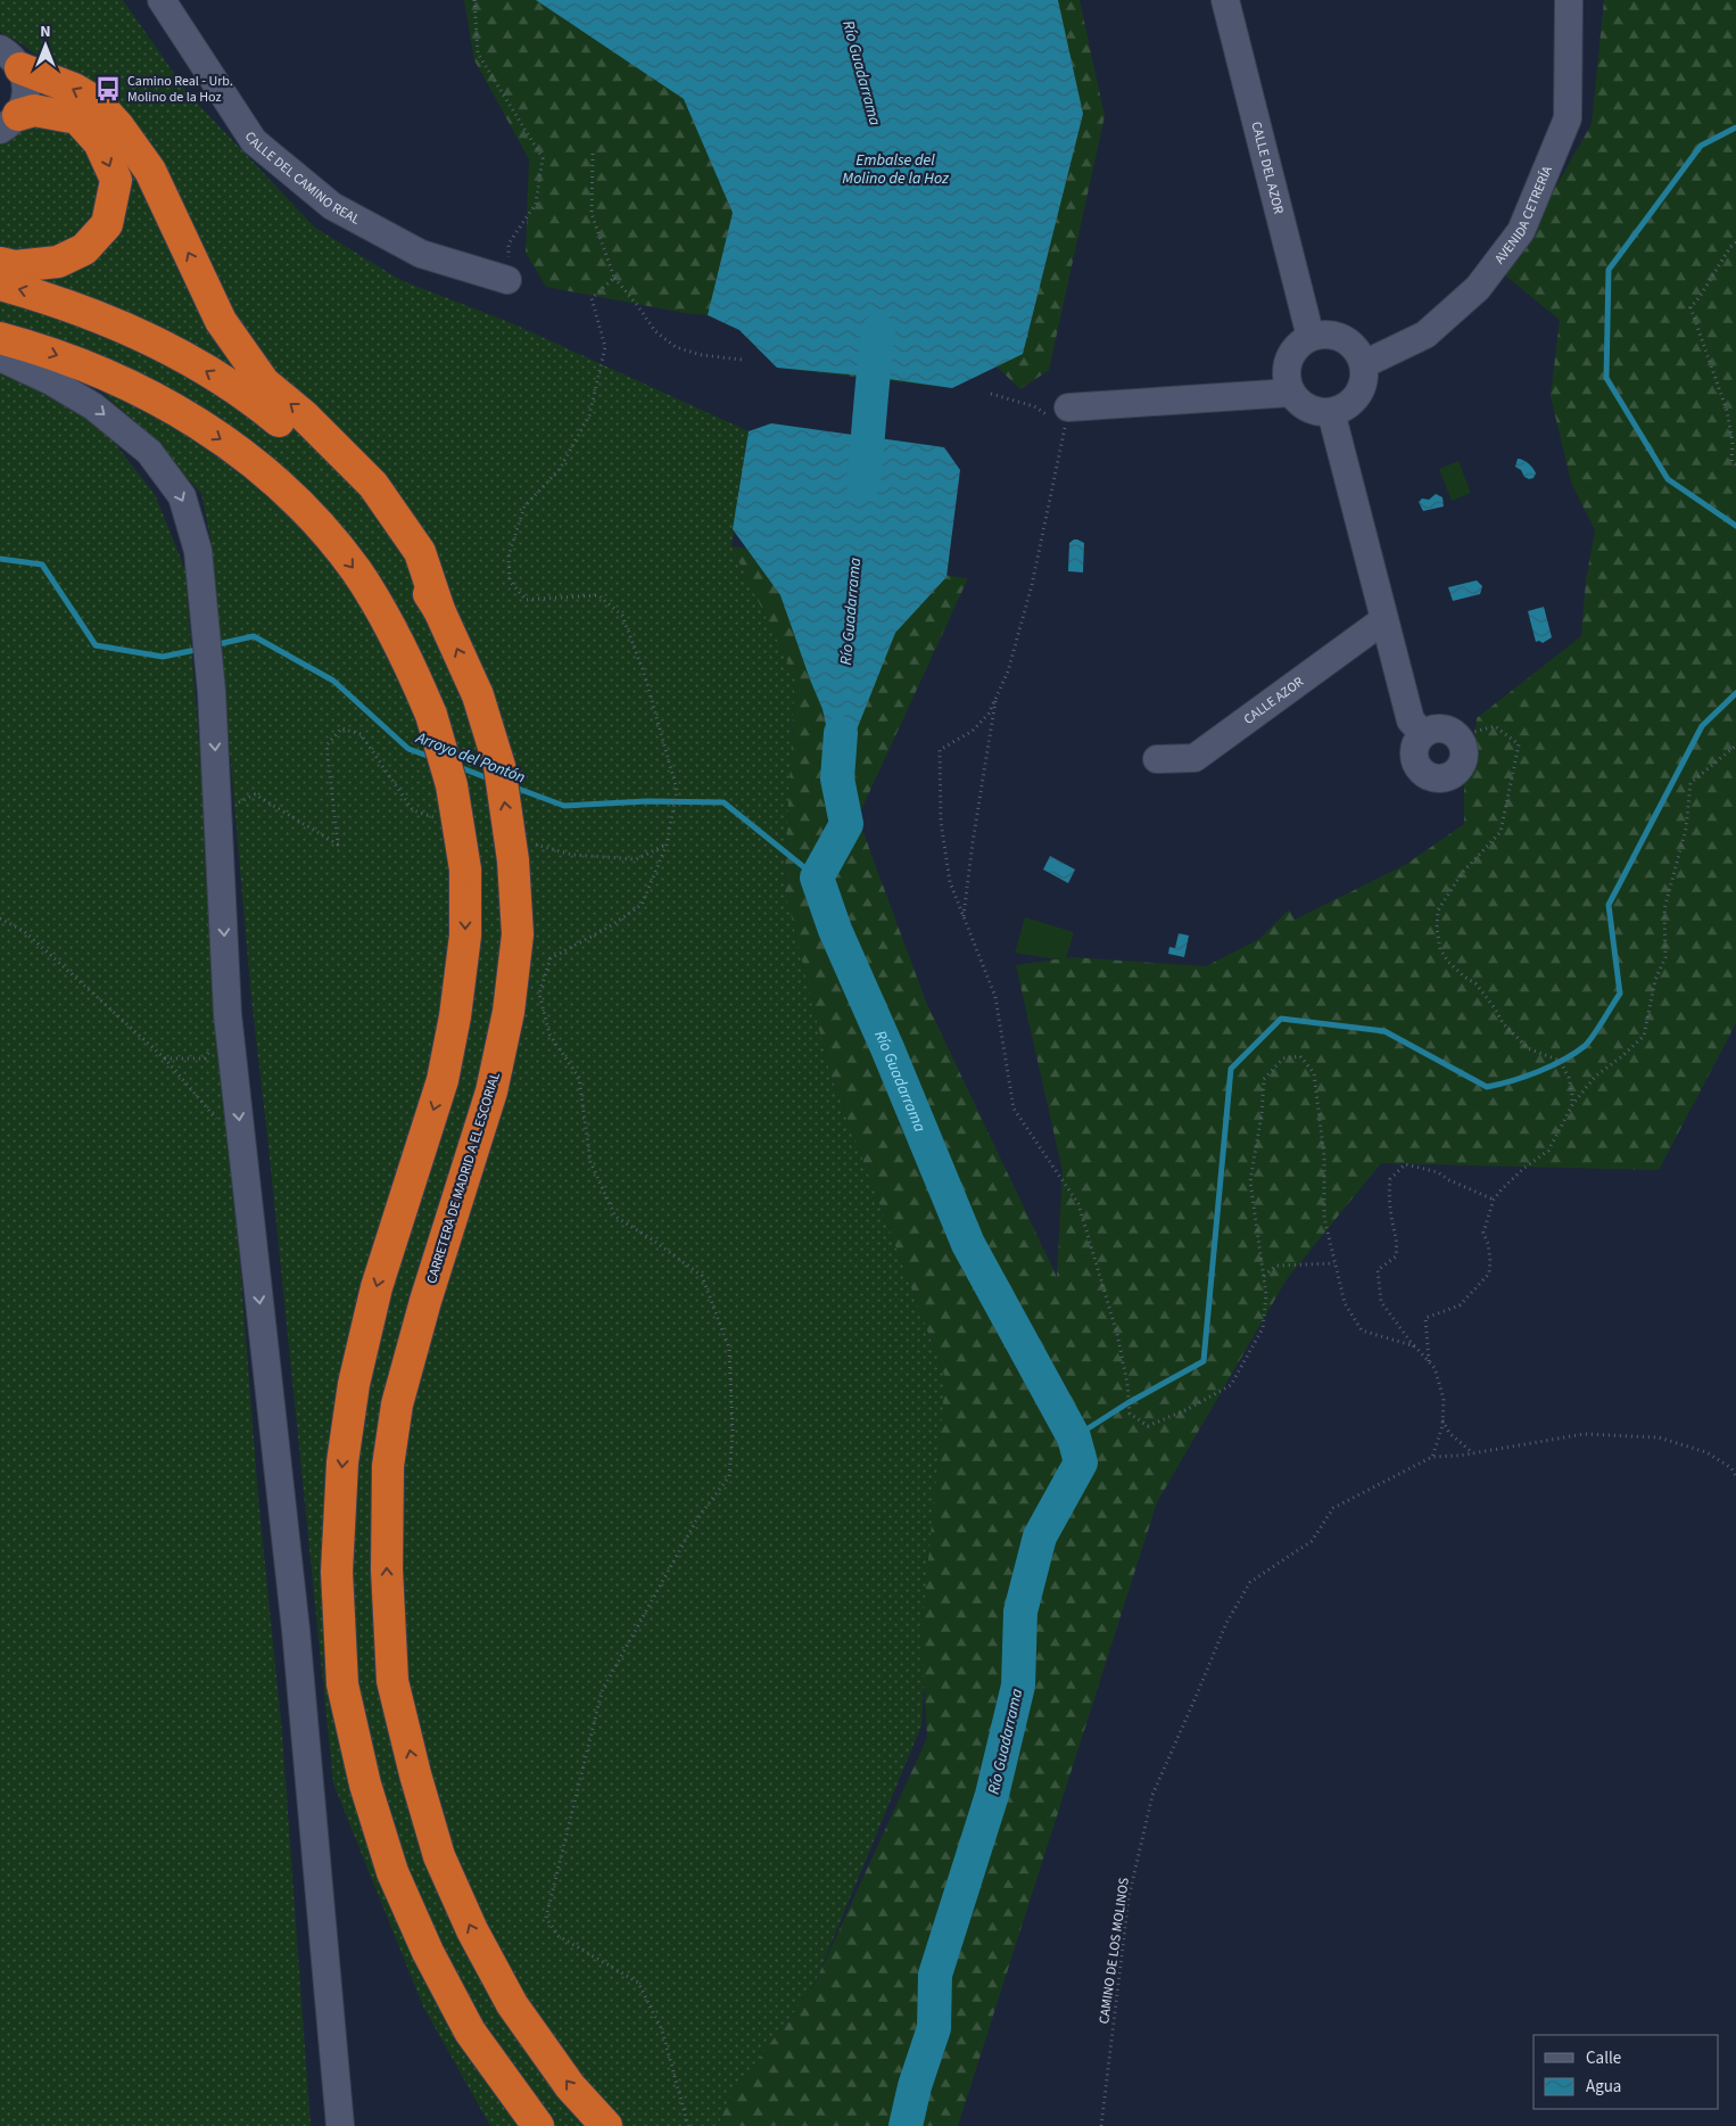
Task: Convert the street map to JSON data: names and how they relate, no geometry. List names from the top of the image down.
{
  "streets": {
    "highway": ["CARRETERA DE MADRID A EL ESCORIAL"],
    "street": [
      "CALLE DEL AZOR",
      "CALLE DEL CAMINO REAL",
      "AVENIDA CETRERÍA",
      "CALLE AZOR"
    ],
    "path": ["CAMINO DE LOS MOLINOS"]
  },
  "crossings": [
    ["CALLE DEL AZOR", "AVENIDA CETRERÍA"]
  ],
  "water": ["Río Guadarrama", "Embalse del Molino de la Hoz", "Arroyo del Pontón"],
  "places": {
    "bus stop": ["Camino Real - Urb. Molino de la Hoz"]
  },
  "legend": ["Calle", "Agua"],
  "north": "top"
}
